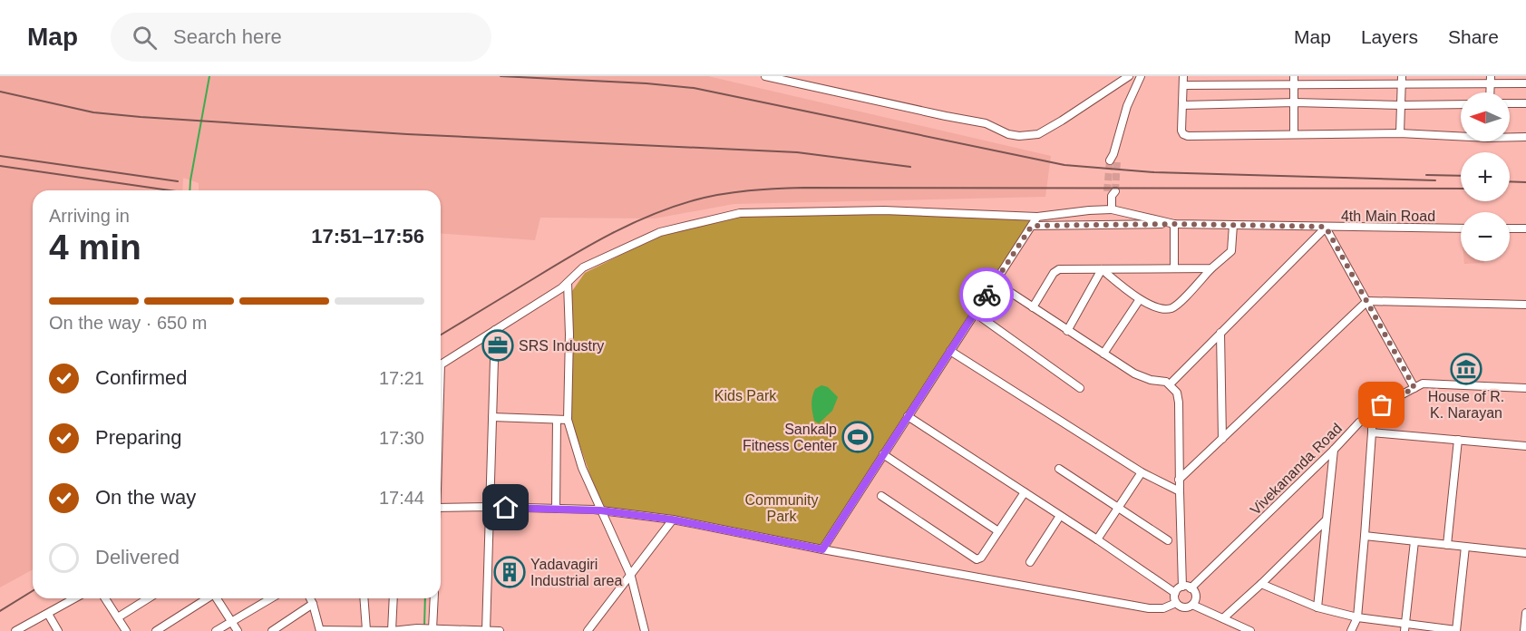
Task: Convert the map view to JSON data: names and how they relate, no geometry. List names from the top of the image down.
{
  "streets": {
    "street": ["4th Main Road", "Vivekananda Road"]
  },
  "parks": ["Kids Park", "Community Park"],
  "places": {
    "office": ["SRS Industry"],
    "museum": ["House of R. K. Narayan"],
    "sports": ["Sankalp Fitness Center"],
    "building": ["Yadavagiri Industrial area"]
  },
  "north": "left",
  "page": {
    "header": "Map",
    "search": "Search here",
    "nav": ["Map", "Layers", "Share"],
    "map_buttons": ["+", "−"],
    "heading": ["4 min", "Arriving in", "17:51–17:56"],
    "bar": "On the way · 650 m",
    "list": [
      ["Confirmed", "17:21"],
      ["Preparing", "17:30"],
      ["On the way", "17:44"],
      "Delivered"
    ]
  }
}
